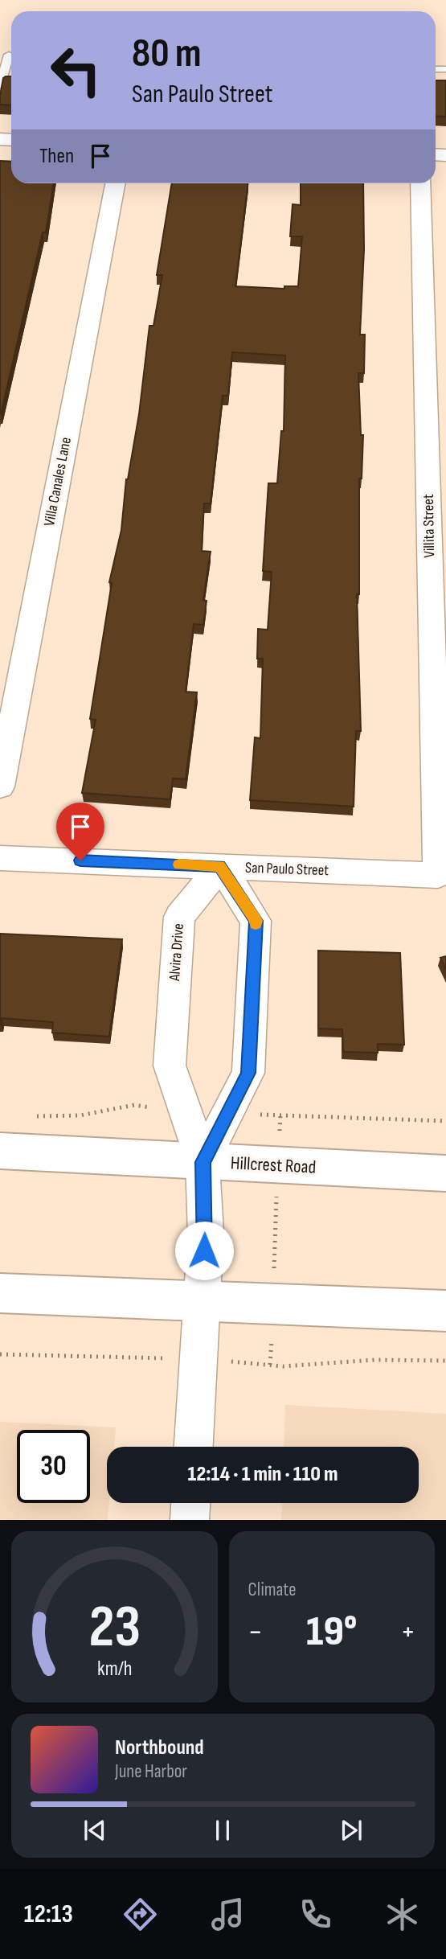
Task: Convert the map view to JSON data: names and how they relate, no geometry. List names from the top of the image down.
{
  "streets": {
    "street": [
      "Villa Canales Lane",
      "Villita Street",
      "San Paulo Street",
      "Alvira Drive",
      "Hillcrest Road"
    ]
  },
  "crossings": [
    ["Villita Street", "San Paulo Street"],
    ["San Paulo Street", "Alvira Drive"],
    ["Alvira Drive", "Hillcrest Road"]
  ],
  "page": {
    "turn": ["80 m", "San Paulo Street"],
    "then": "Then",
    "limit": "30",
    "trip": "12:14 · 1 min · 110 m",
    "tile": "Climate",
    "heat": ["−", "19°", "+"],
    "song": ["Northbound", "June Harbor"],
    "tabs": "12:13",
    "gauge": ["23", "km/h"]
  }
}
